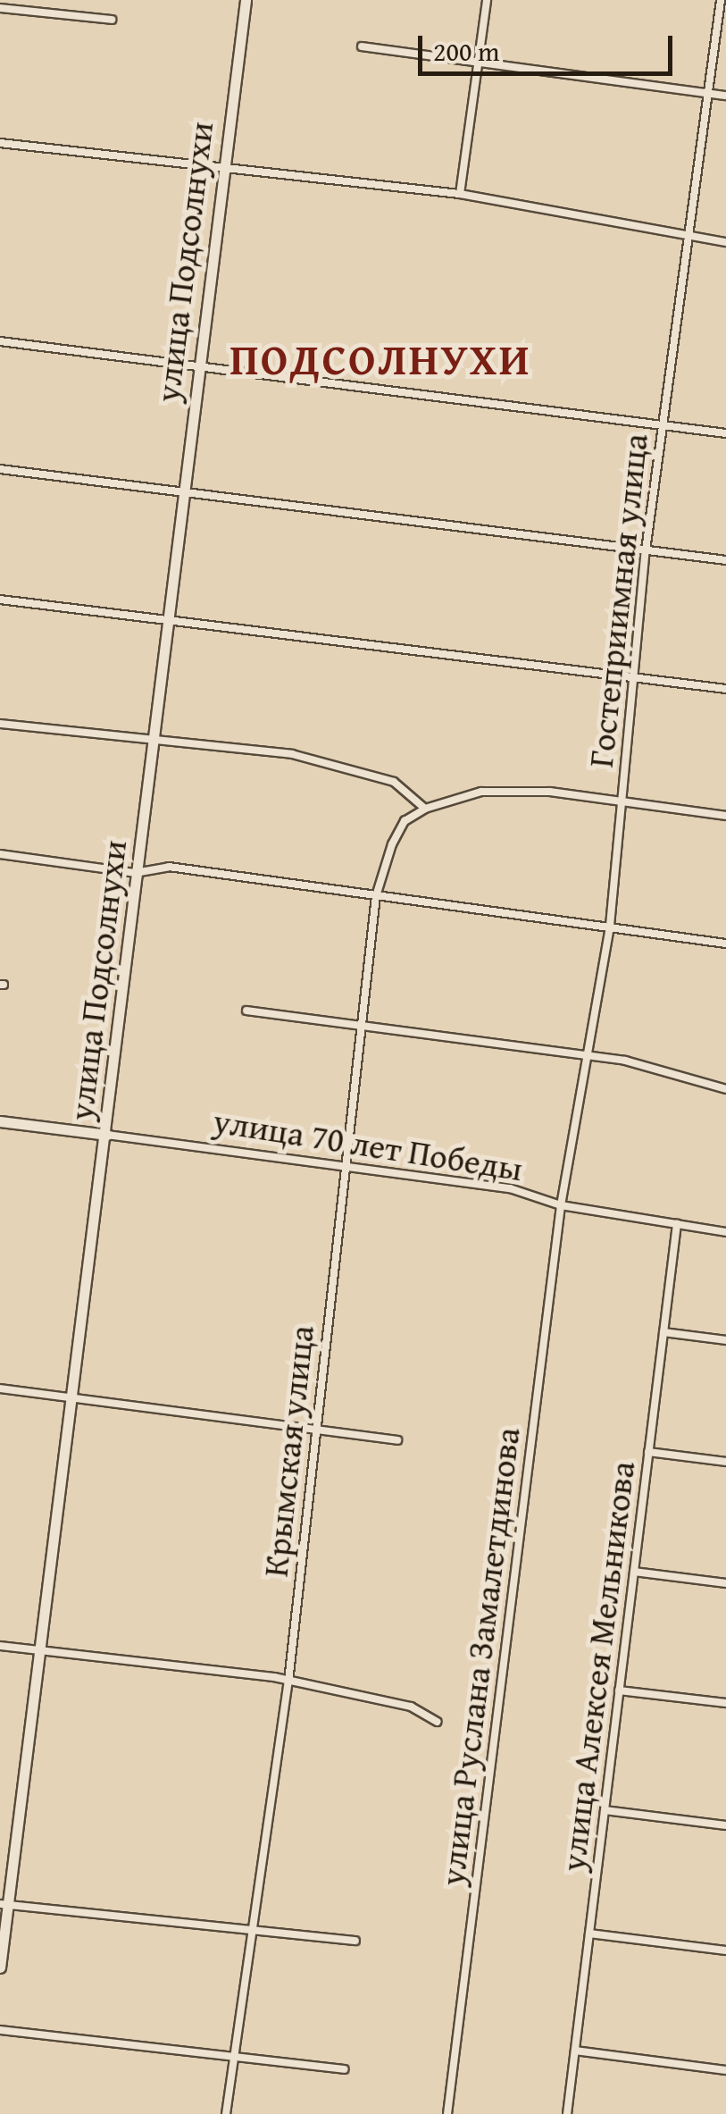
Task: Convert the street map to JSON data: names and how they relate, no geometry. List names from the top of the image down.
{
  "streets": {
    "street": [
      "улица Подсолнухи",
      "Гостеприимная улица",
      "улица 70 лет Победы",
      "Крымская улица",
      "улица Руслана Замалетдинова",
      "улица Алексея Мельникова"
    ]
  },
  "crossings": [
    ["улица Подсолнухи", "улица 70 лет Победы"],
    ["Гостеприимная улица", "улица 70 лет Победы"],
    ["Гостеприимная улица", "улица Руслана Замалетдинова"],
    ["улица 70 лет Победы", "Крымская улица"],
    ["улица 70 лет Победы", "улица Руслана Замалетдинова"],
    ["улица 70 лет Победы", "улица Алексея Мельникова"]
  ],
  "districts": ["ПОДСОЛНУХИ"],
  "scale_bar": "200 m"
}
